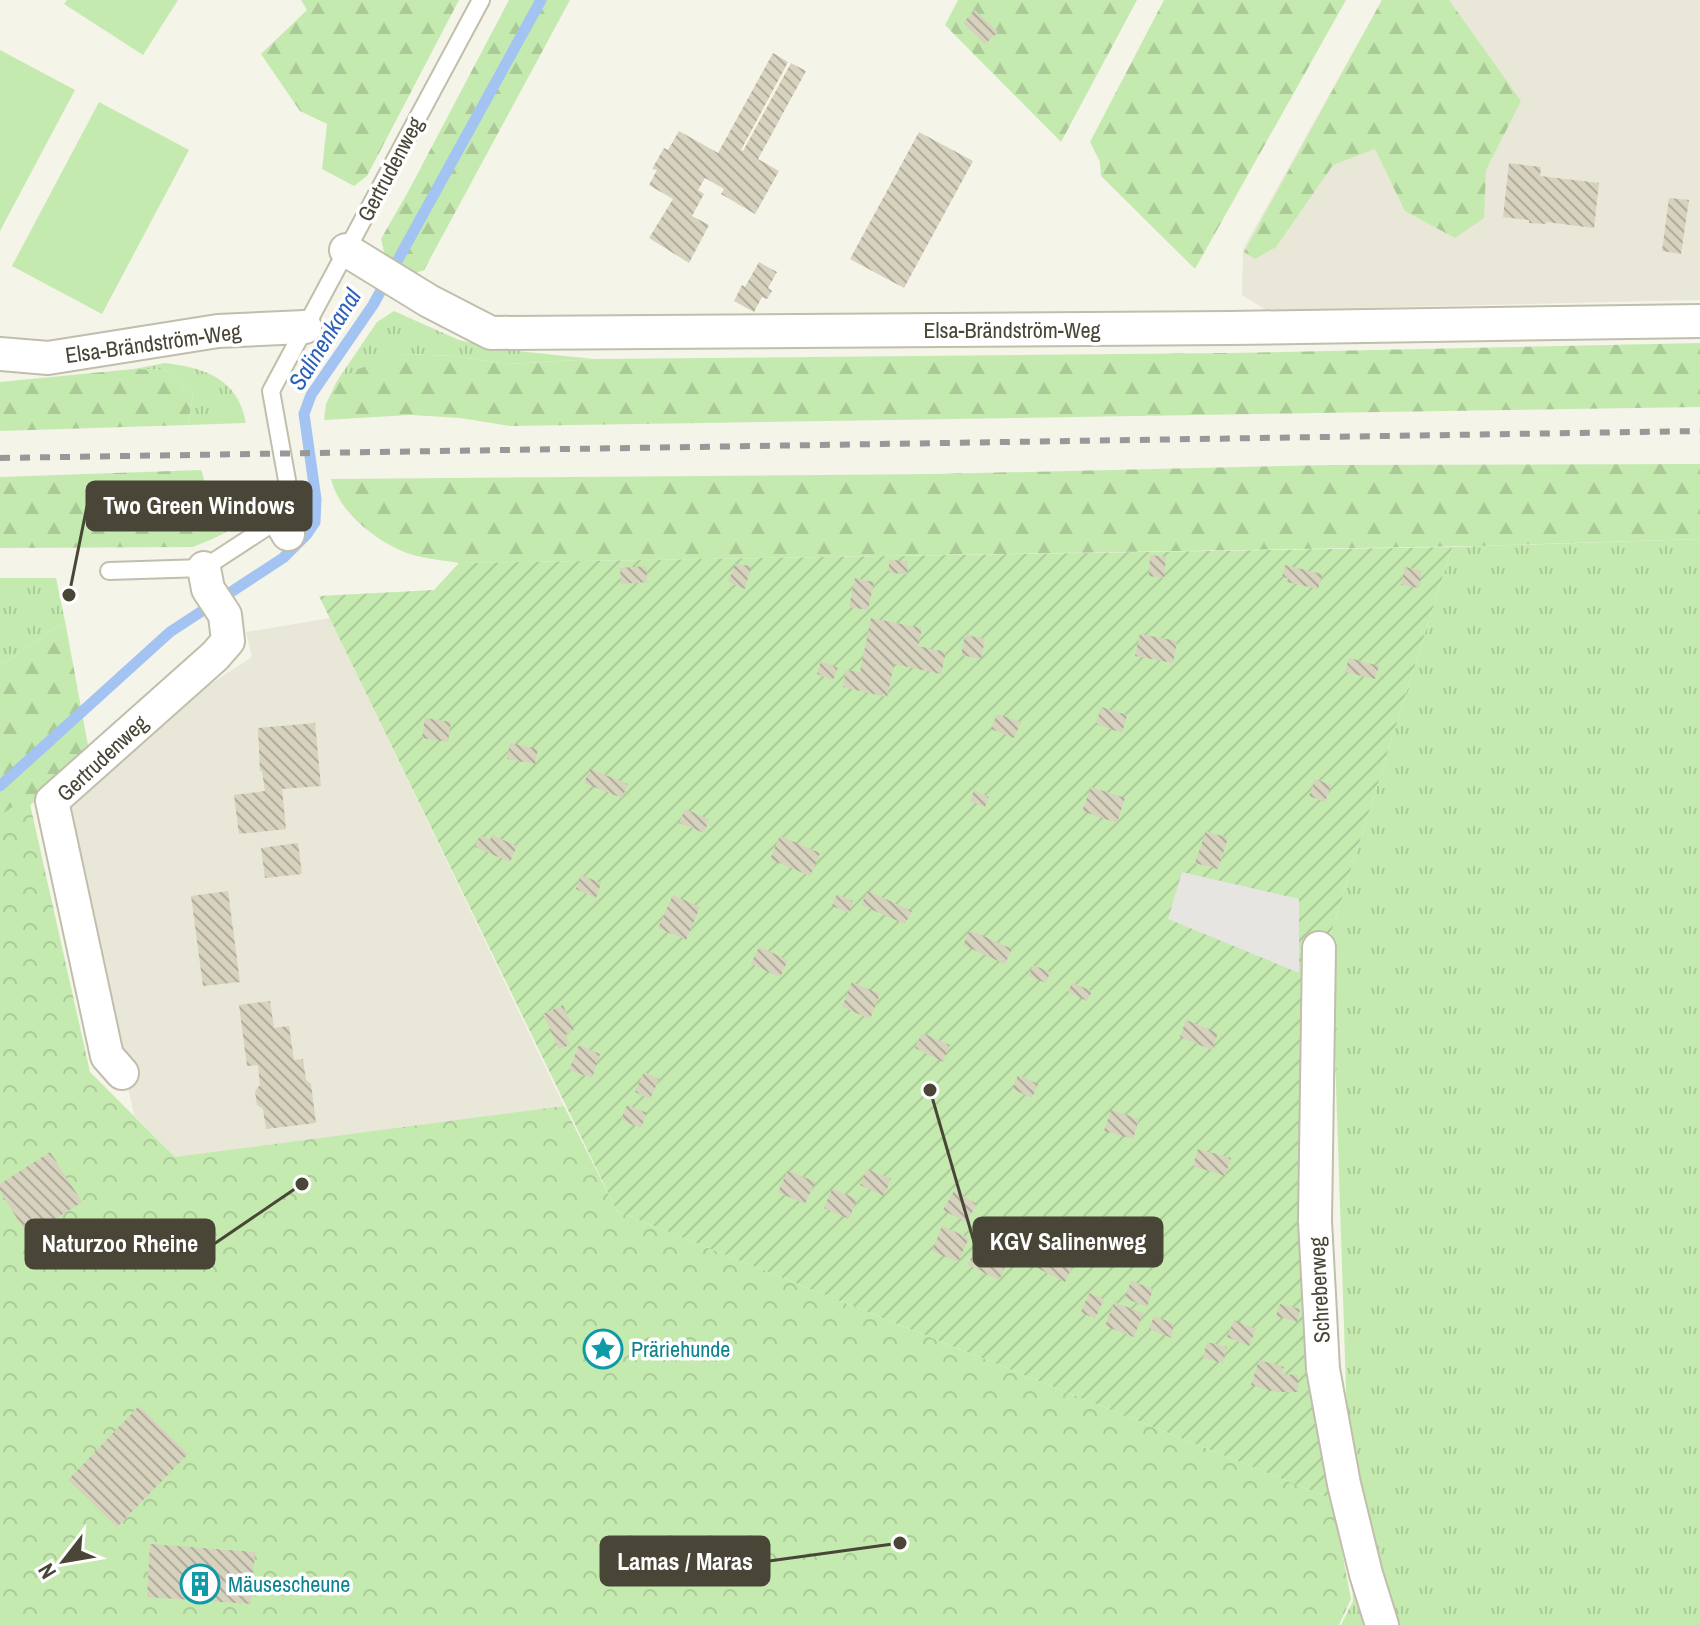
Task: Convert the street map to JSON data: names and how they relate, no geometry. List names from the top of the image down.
{
  "streets": {
    "street": ["Gertrudenweg", "Elsa-Brändström-Weg", "Schreberweg"]
  },
  "crossings": [
    ["Gertrudenweg", "Elsa-Brändström-Weg"]
  ],
  "water": ["Salinenkanal"],
  "places": {
    "other": [
      "Two Green Windows",
      "KGV Salinenweg",
      "Naturzoo Rheine",
      "Lamas / Maras"
    ],
    "place": ["Präriehunde"],
    "building": ["Mäusescheune"]
  },
  "north": "bottom left"
}
